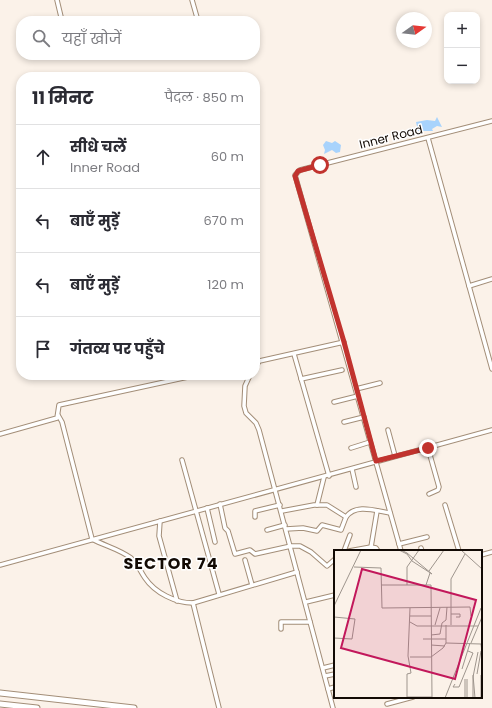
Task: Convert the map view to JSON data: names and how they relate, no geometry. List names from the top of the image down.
{
  "streets": {
    "street": ["Inner Road"]
  },
  "districts": ["SECTOR 74"],
  "north": "right",
  "page": {
    "map_buttons": ["+", "−"],
    "search": "यहाँ खोजें",
    "heading": ["11 मिनट", "पैदल · 850 m"],
    "list": [
      ["सीधे चलें", "Inner Road", "60 m"],
      ["बाएँ मुड़ें", "670 m"],
      ["बाएँ मुड़ें", "120 m"],
      "गंतव्य पर पहुँचे"
    ]
  }
}
